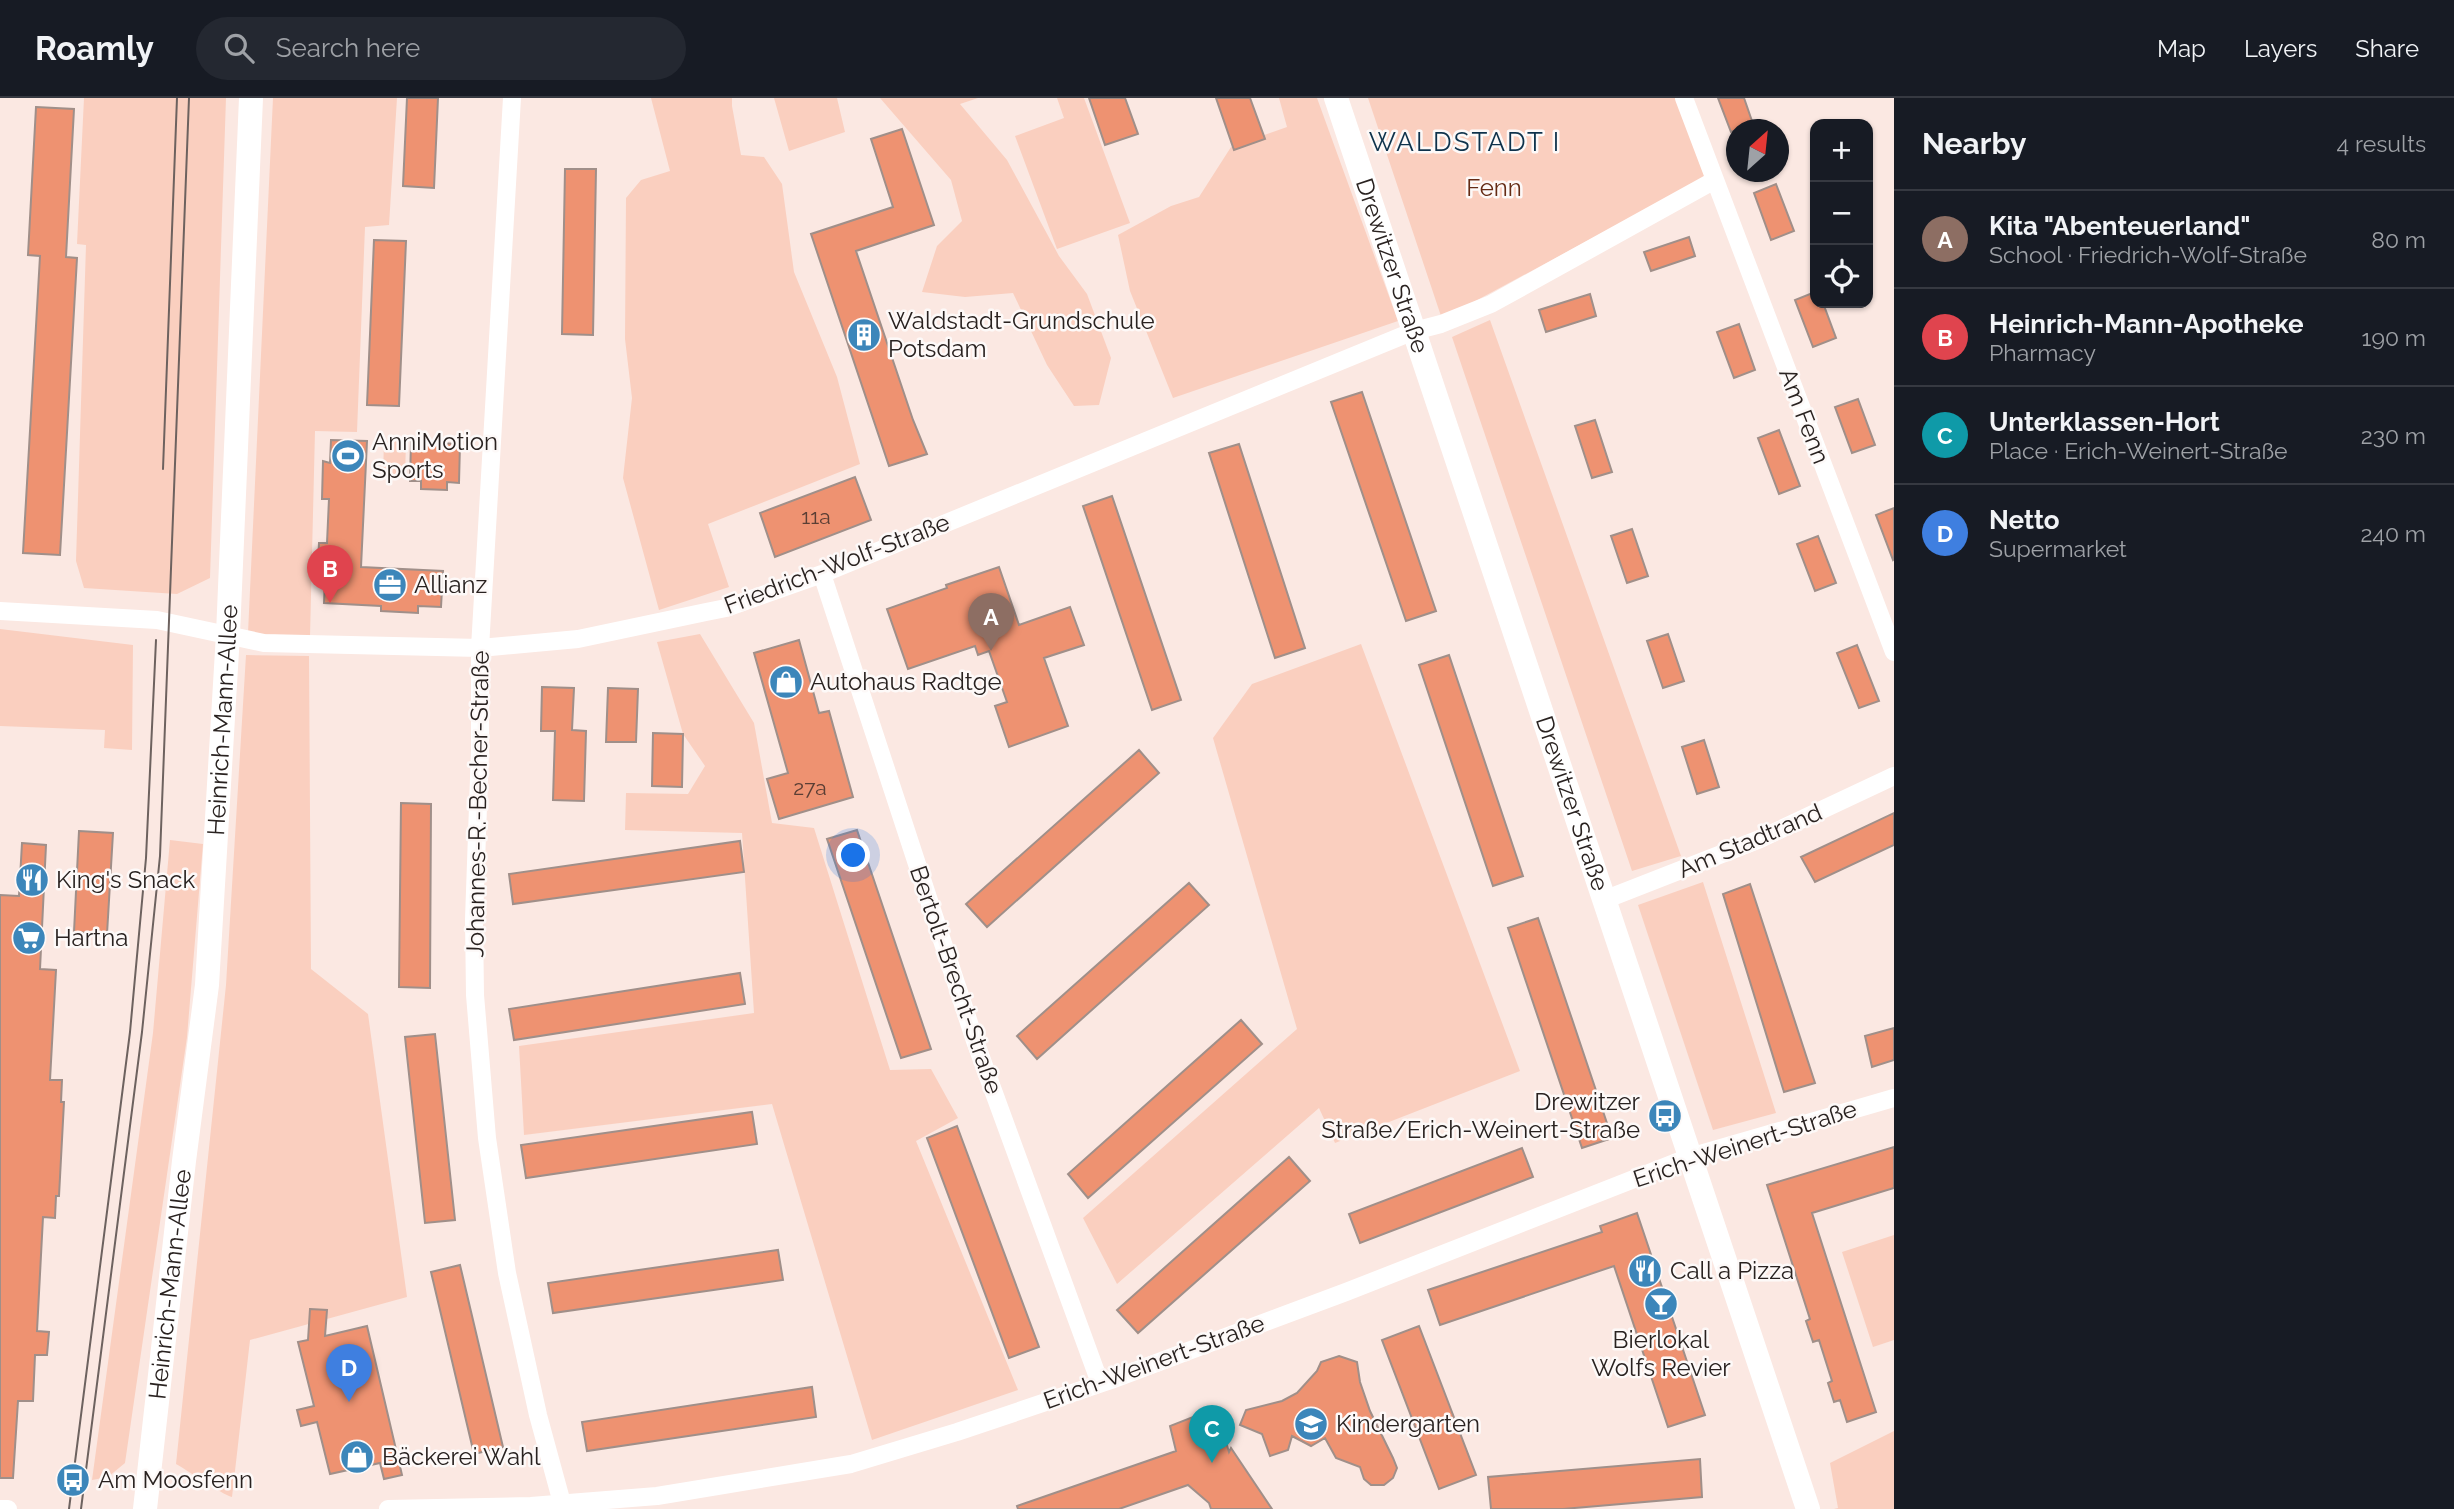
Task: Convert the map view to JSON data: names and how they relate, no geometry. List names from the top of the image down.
{
  "streets": {
    "street": [
      "Drewitzer Straße",
      "Am Fenn",
      "Friedrich-Wolf-Straße",
      "Heinrich-Mann-Allee",
      "Johannes-R.-Becher-Straße",
      "Am Stadtrand",
      "Bertolt-Brecht-Straße",
      "Erich-Weinert-Straße"
    ]
  },
  "crossings": [
    ["Drewitzer Straße", "Friedrich-Wolf-Straße"],
    ["Drewitzer Straße", "Am Stadtrand"],
    ["Drewitzer Straße", "Erich-Weinert-Straße"],
    ["Friedrich-Wolf-Straße", "Heinrich-Mann-Allee"],
    ["Friedrich-Wolf-Straße", "Johannes-R.-Becher-Straße"],
    ["Friedrich-Wolf-Straße", "Bertolt-Brecht-Straße"],
    ["Johannes-R.-Becher-Straße", "Erich-Weinert-Straße"],
    ["Bertolt-Brecht-Straße", "Erich-Weinert-Straße"]
  ],
  "districts": ["WALDSTADT I"],
  "parks": ["Fenn"],
  "places": {
    "building": ["Waldstadt-Grundschule Potsdam"],
    "sports": ["AnniMotion Sports"],
    "office": ["Allianz"],
    "shop": ["Autohaus Radtge", "Bäckerei Wahl"],
    "restaurant": ["King's Snack", "Call a Pizza"],
    "supermarket": ["Hartna"],
    "bus stop": ["Drewitzer Straße/Erich-Weinert-Straße", "Am Moosfenn"],
    "bar": ["Bierlokal Wolfs Revier"],
    "school or university": ["Kindergarten"]
  },
  "house_numbers": ["11a", "27a"],
  "north": "top right",
  "page": {
    "header": "Roamly",
    "search": "Search here",
    "nav": ["Map", "Layers", "Share"],
    "heading": ["Nearby", "4 results"],
    "map_buttons": ["+", "−"],
    "list": [
      {
        "mark": "A",
        "name": "Kita \"Abenteuerland\"",
        "note": "School · Friedrich-Wolf-Straße",
        "value": "80 m"
      },
      {
        "mark": "B",
        "name": "Heinrich-Mann-Apotheke",
        "note": "Pharmacy",
        "value": "190 m"
      },
      {
        "mark": "C",
        "name": "Unterklassen-Hort",
        "note": "Place · Erich-Weinert-Straße",
        "value": "230 m"
      },
      {
        "mark": "D",
        "name": "Netto",
        "note": "Supermarket",
        "value": "240 m"
      }
    ],
    "pins": [
      "B",
      "A",
      "D",
      "C"
    ]
  }
}
